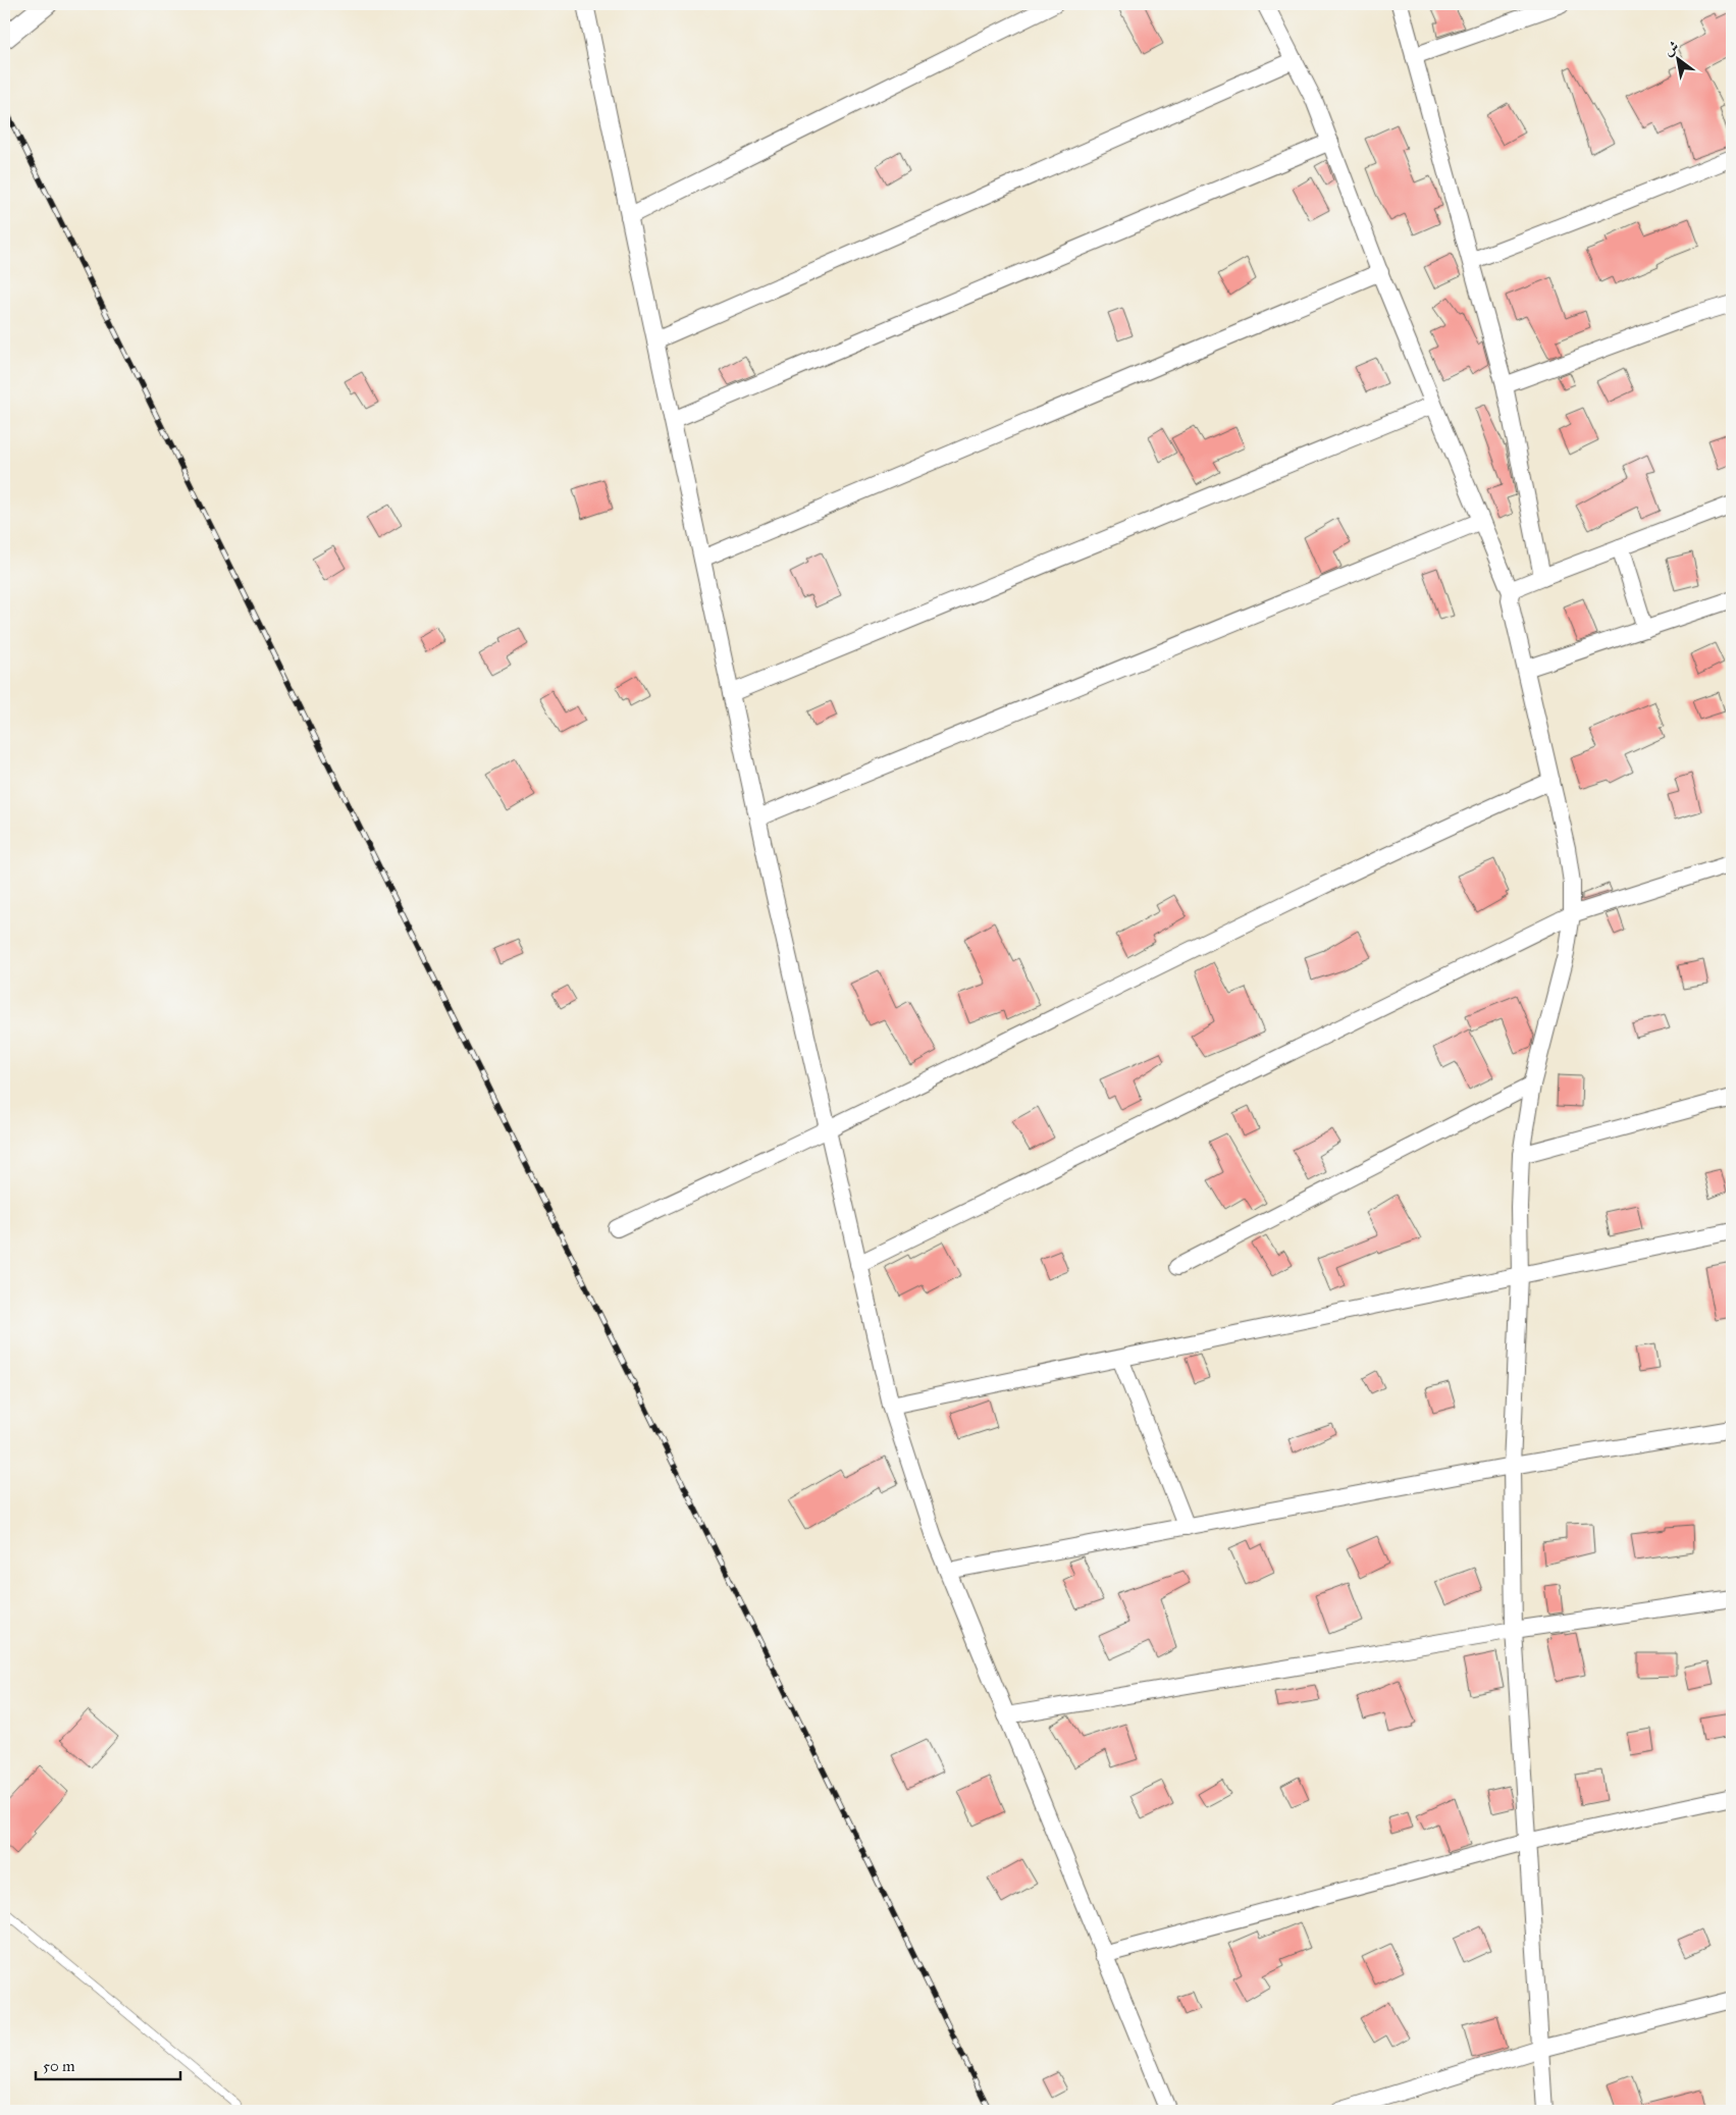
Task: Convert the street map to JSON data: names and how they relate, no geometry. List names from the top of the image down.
{
  "scale_bar": "50 m",
  "north": "top left"
}
